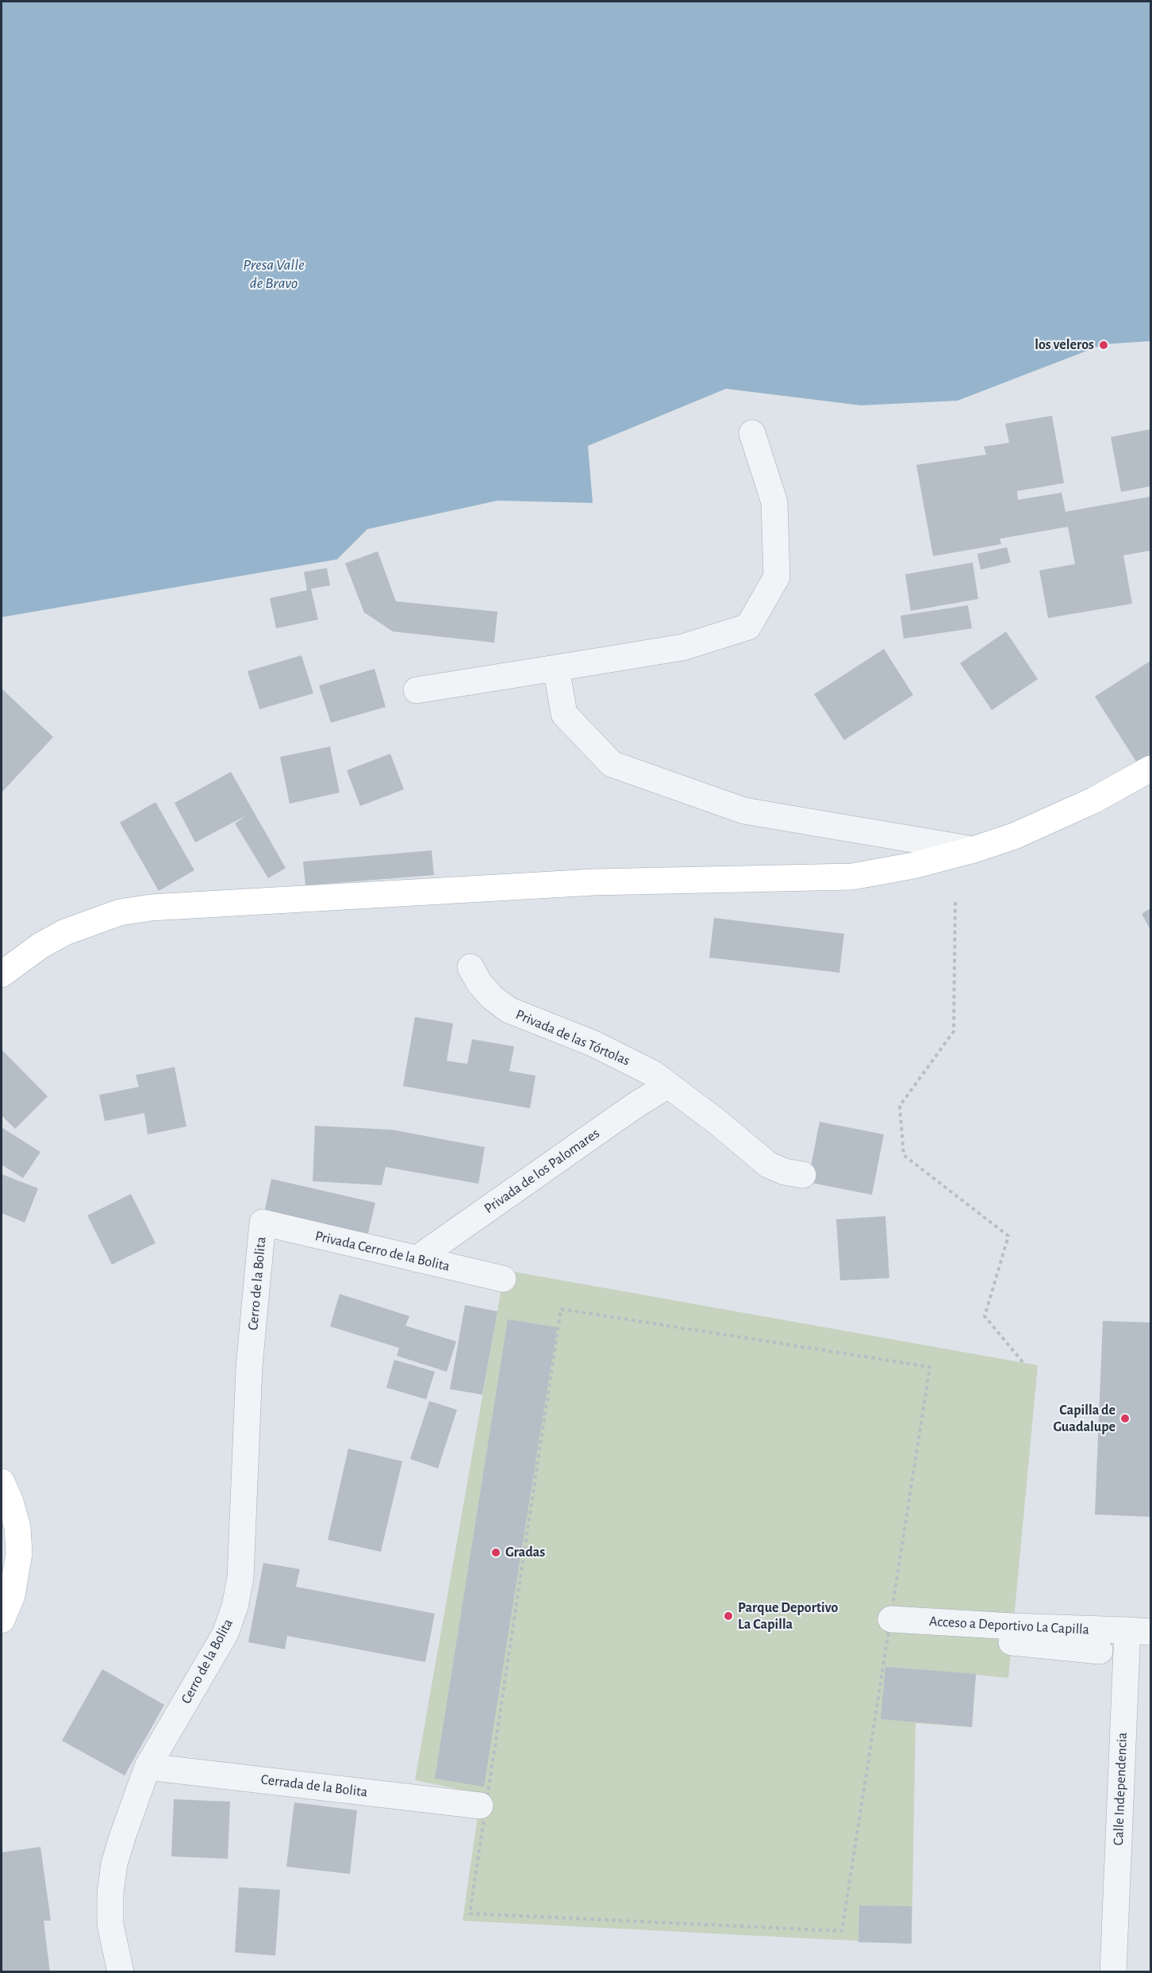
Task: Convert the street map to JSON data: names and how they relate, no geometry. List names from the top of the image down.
{
  "streets": {
    "street": [
      "Privada de las Tórtolas",
      "Privada de los Palomares",
      "Privada Cerro de la Bolita",
      "Cerro de la Bolita",
      "Acceso a Deportivo La Capilla",
      "Cerrada de la Bolita",
      "Calle Independencia"
    ]
  },
  "crossings": [
    ["Privada de las Tórtolas", "Privada de los Palomares"],
    ["Privada de los Palomares", "Privada Cerro de la Bolita"],
    ["Privada Cerro de la Bolita", "Cerro de la Bolita"],
    ["Cerro de la Bolita", "Cerrada de la Bolita"],
    ["Acceso a Deportivo La Capilla", "Calle Independencia"]
  ],
  "water": ["Presa Valle de Bravo"],
  "places": [
    "los veleros",
    "Capilla de Guadalupe",
    "Gradas",
    "Parque Deportivo La Capilla"
  ]
}
